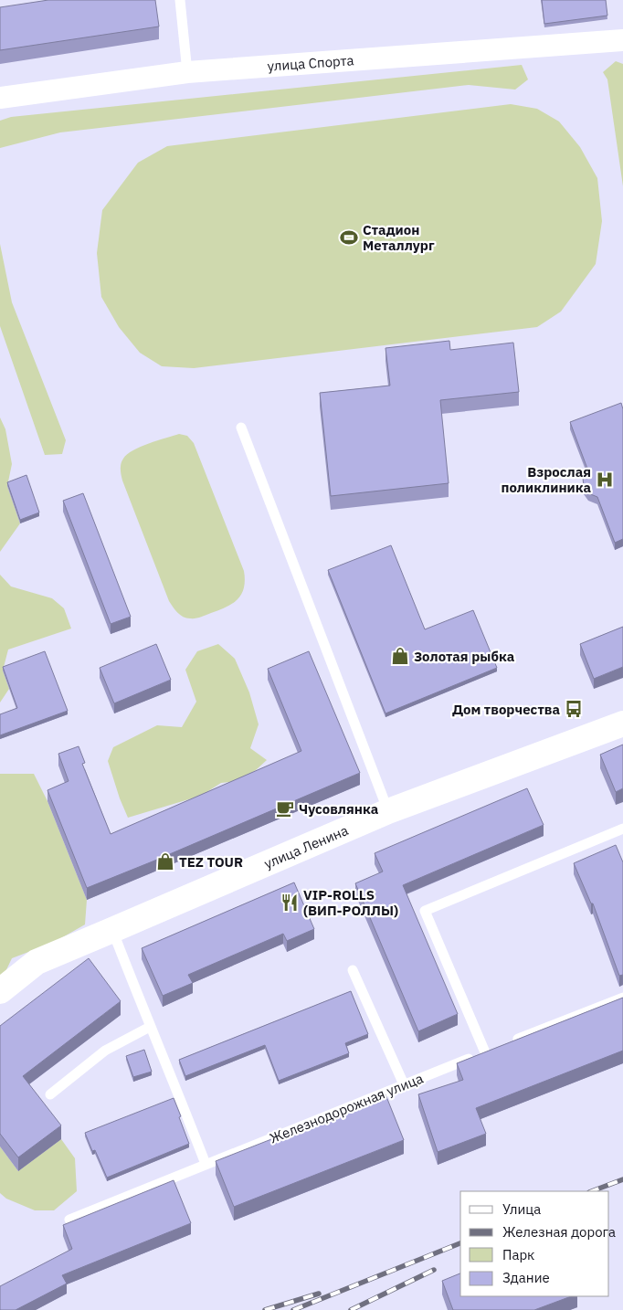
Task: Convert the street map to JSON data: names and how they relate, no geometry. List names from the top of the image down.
{
  "streets": {
    "main road": ["улица Ленина"],
    "street": ["улица Спорта"],
    "lane": ["Железнодорожная улица"]
  },
  "places": {
    "sports": ["Стадион Металлург"],
    "hospital": ["Взрослая поликлиника"],
    "shop": ["Золотая рыбка", "TEZ TOUR"],
    "bus stop": ["Дом творчества"],
    "cafe": ["Чусовлянка"],
    "restaurant": ["VIP-ROLLS (ВИП-РОЛЛЫ)"]
  },
  "legend": [
    "Улица",
    "Железная дорога",
    "Парк",
    "Здание"
  ]
}
